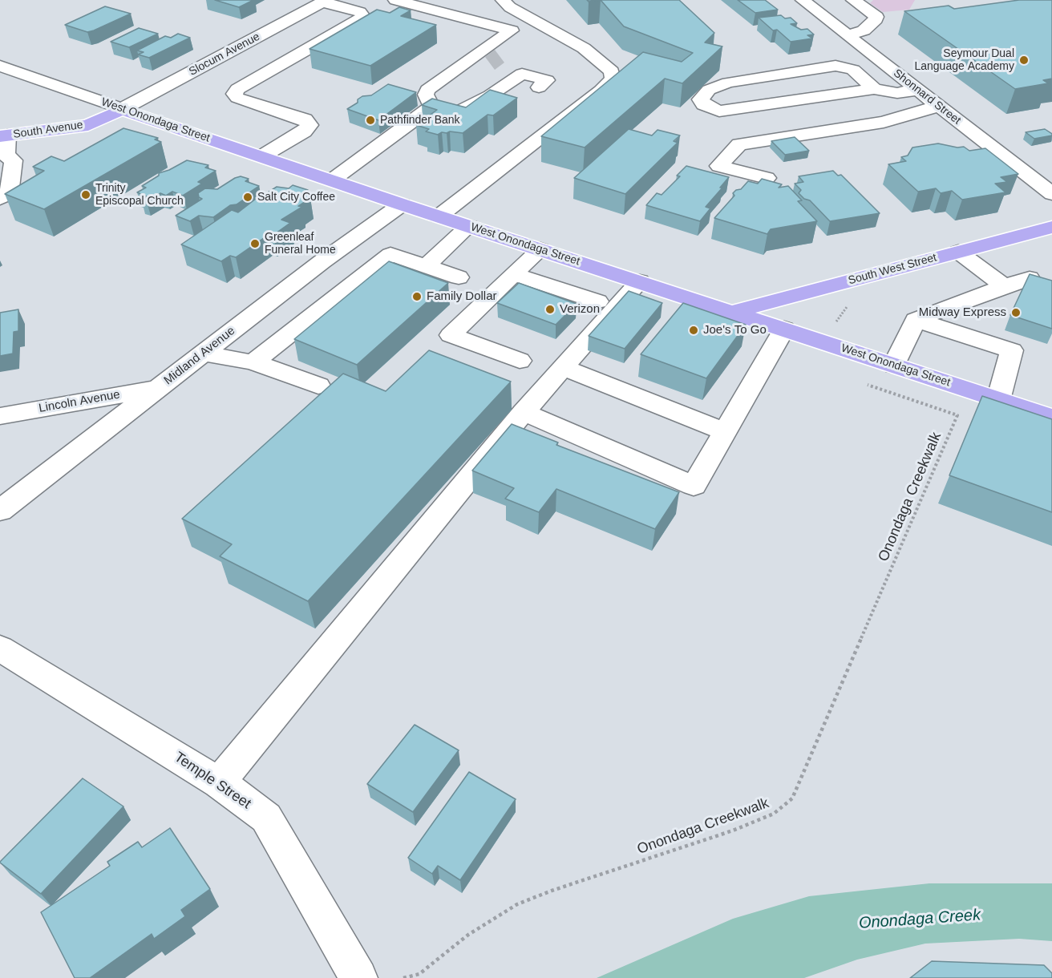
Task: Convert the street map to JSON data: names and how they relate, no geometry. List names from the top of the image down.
{
  "streets": {
    "main road": ["West Onondaga Street", "South Avenue", "South West Street"],
    "street": [
      "Slocum Avenue",
      "Shonnard Street",
      "Midland Avenue",
      "Lincoln Avenue",
      "Temple Street"
    ],
    "path": ["Onondaga Creekwalk"]
  },
  "crossings": [
    ["Slocum Avenue", "West Onondaga Street"],
    ["Slocum Avenue", "South Avenue"],
    ["West Onondaga Street", "South Avenue"],
    ["West Onondaga Street", "South West Street"],
    ["West Onondaga Street", "Midland Avenue"],
    ["Midland Avenue", "Lincoln Avenue"]
  ],
  "water": ["Onondaga Creek"],
  "places": [
    "Seymour Dual Language Academy",
    "Pathfinder Bank",
    "Trinity Episcopal Church",
    "Salt City Coffee",
    "Greenleaf Funeral Home",
    "Family Dollar",
    "Verizon",
    "Midway Express",
    "Joe's To Go"
  ]
}
